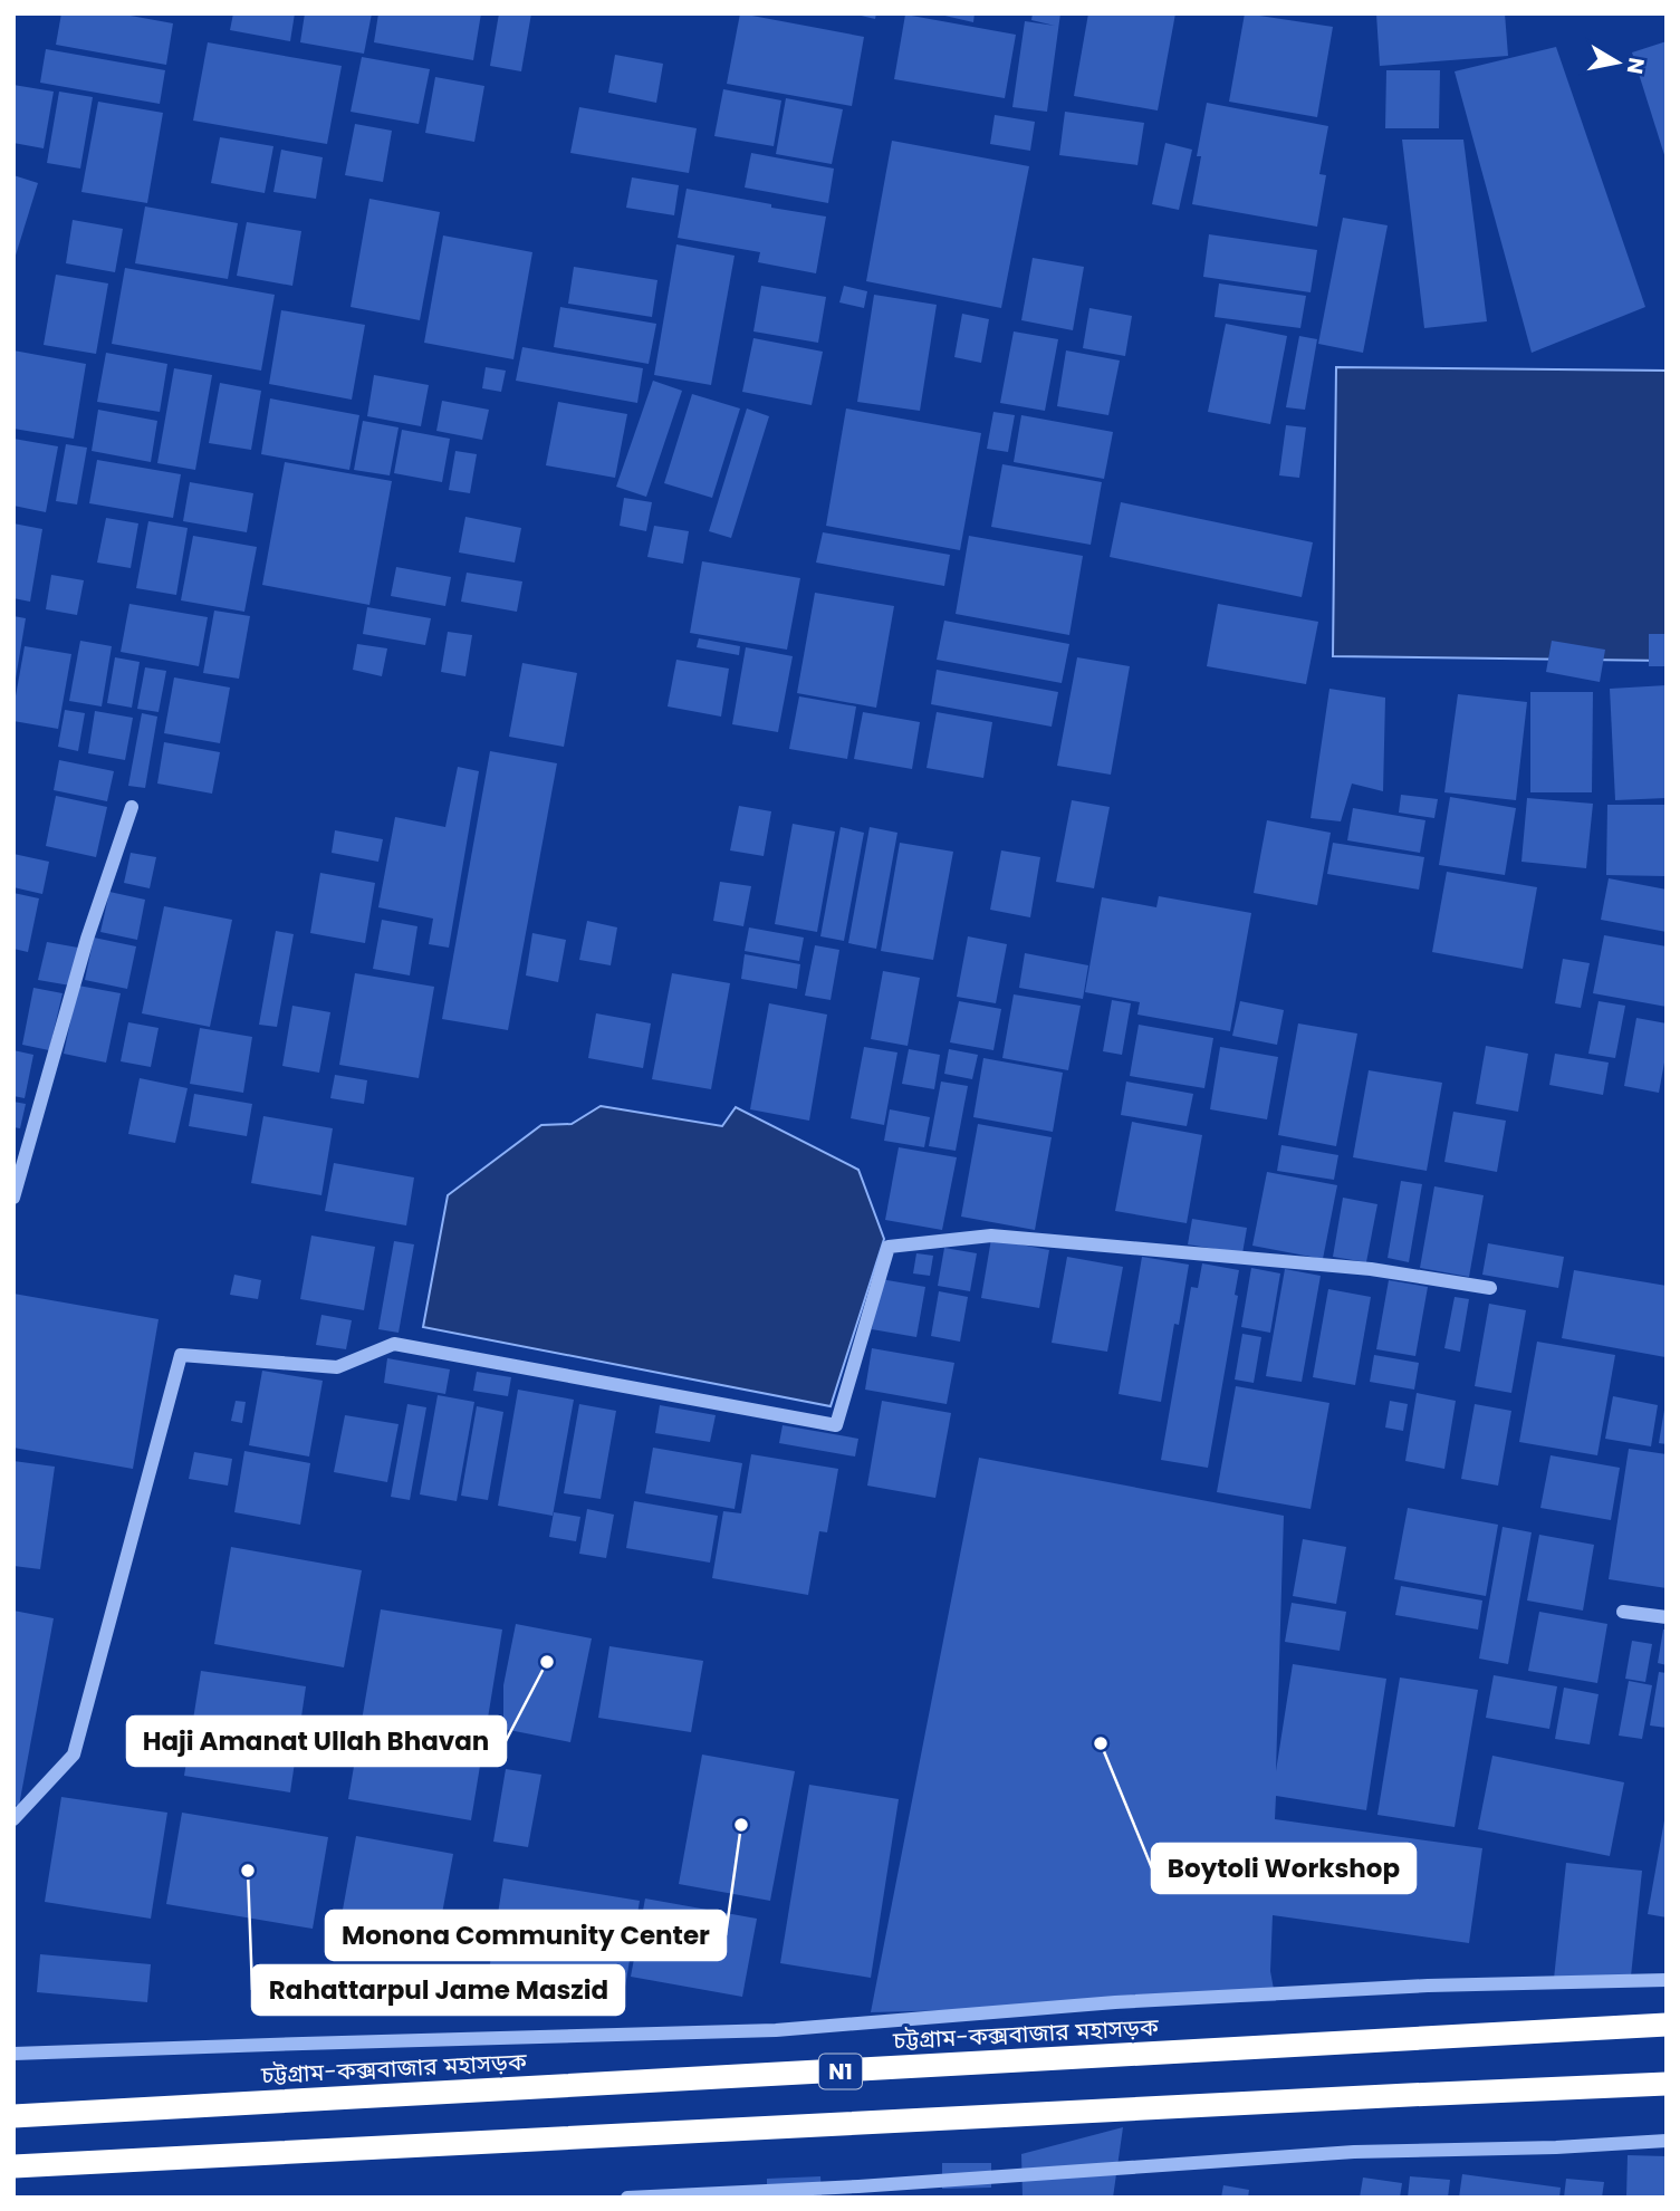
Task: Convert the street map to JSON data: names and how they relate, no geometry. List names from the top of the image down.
{
  "streets": {
    "highway": ["চট্টগ্রাম-কক্সবাজার মহাসড়ক", "N1"]
  },
  "places": [
    "Haji Amanat Ullah Bhavan",
    "Boytoli Workshop",
    "Monona Community Center",
    "Rahattarpul Jame Maszid"
  ],
  "north": "right"
}
